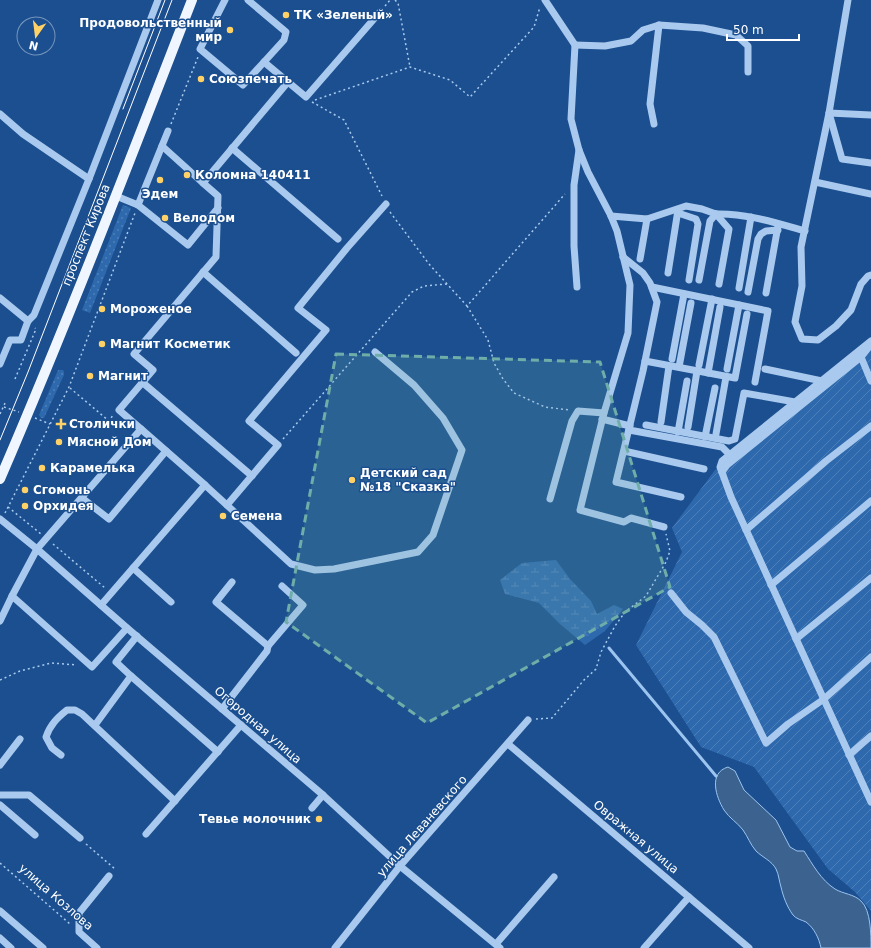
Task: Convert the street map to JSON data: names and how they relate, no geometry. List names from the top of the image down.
{
  "streets": {
    "main road": ["проспект Кирова"],
    "street": [
      "Огородная улица",
      "улица Леваневского",
      "Овражная улица",
      "улица Козлова"
    ]
  },
  "crossings": [
    ["Огородная улица", "улица Леваневского"],
    ["улица Леваневского", "Овражная улица"]
  ],
  "places": {
    "other": [
      "ТК «Зеленый»",
      "Продовольственный мир",
      "Союзпечать",
      "Коломна 140411",
      "Эдем",
      "Велодом",
      "Мороженое",
      "Магнит Косметик",
      "Магнит",
      "Мясной Дом",
      "Карамелька",
      "Детский сад №18 \"Сказка\"",
      "Сгомонь",
      "Орхидея",
      "Семена",
      "Тевье молочник"
    ],
    "health": ["Столички"]
  },
  "scale_bar": "50 m",
  "north": "bottom"
}
